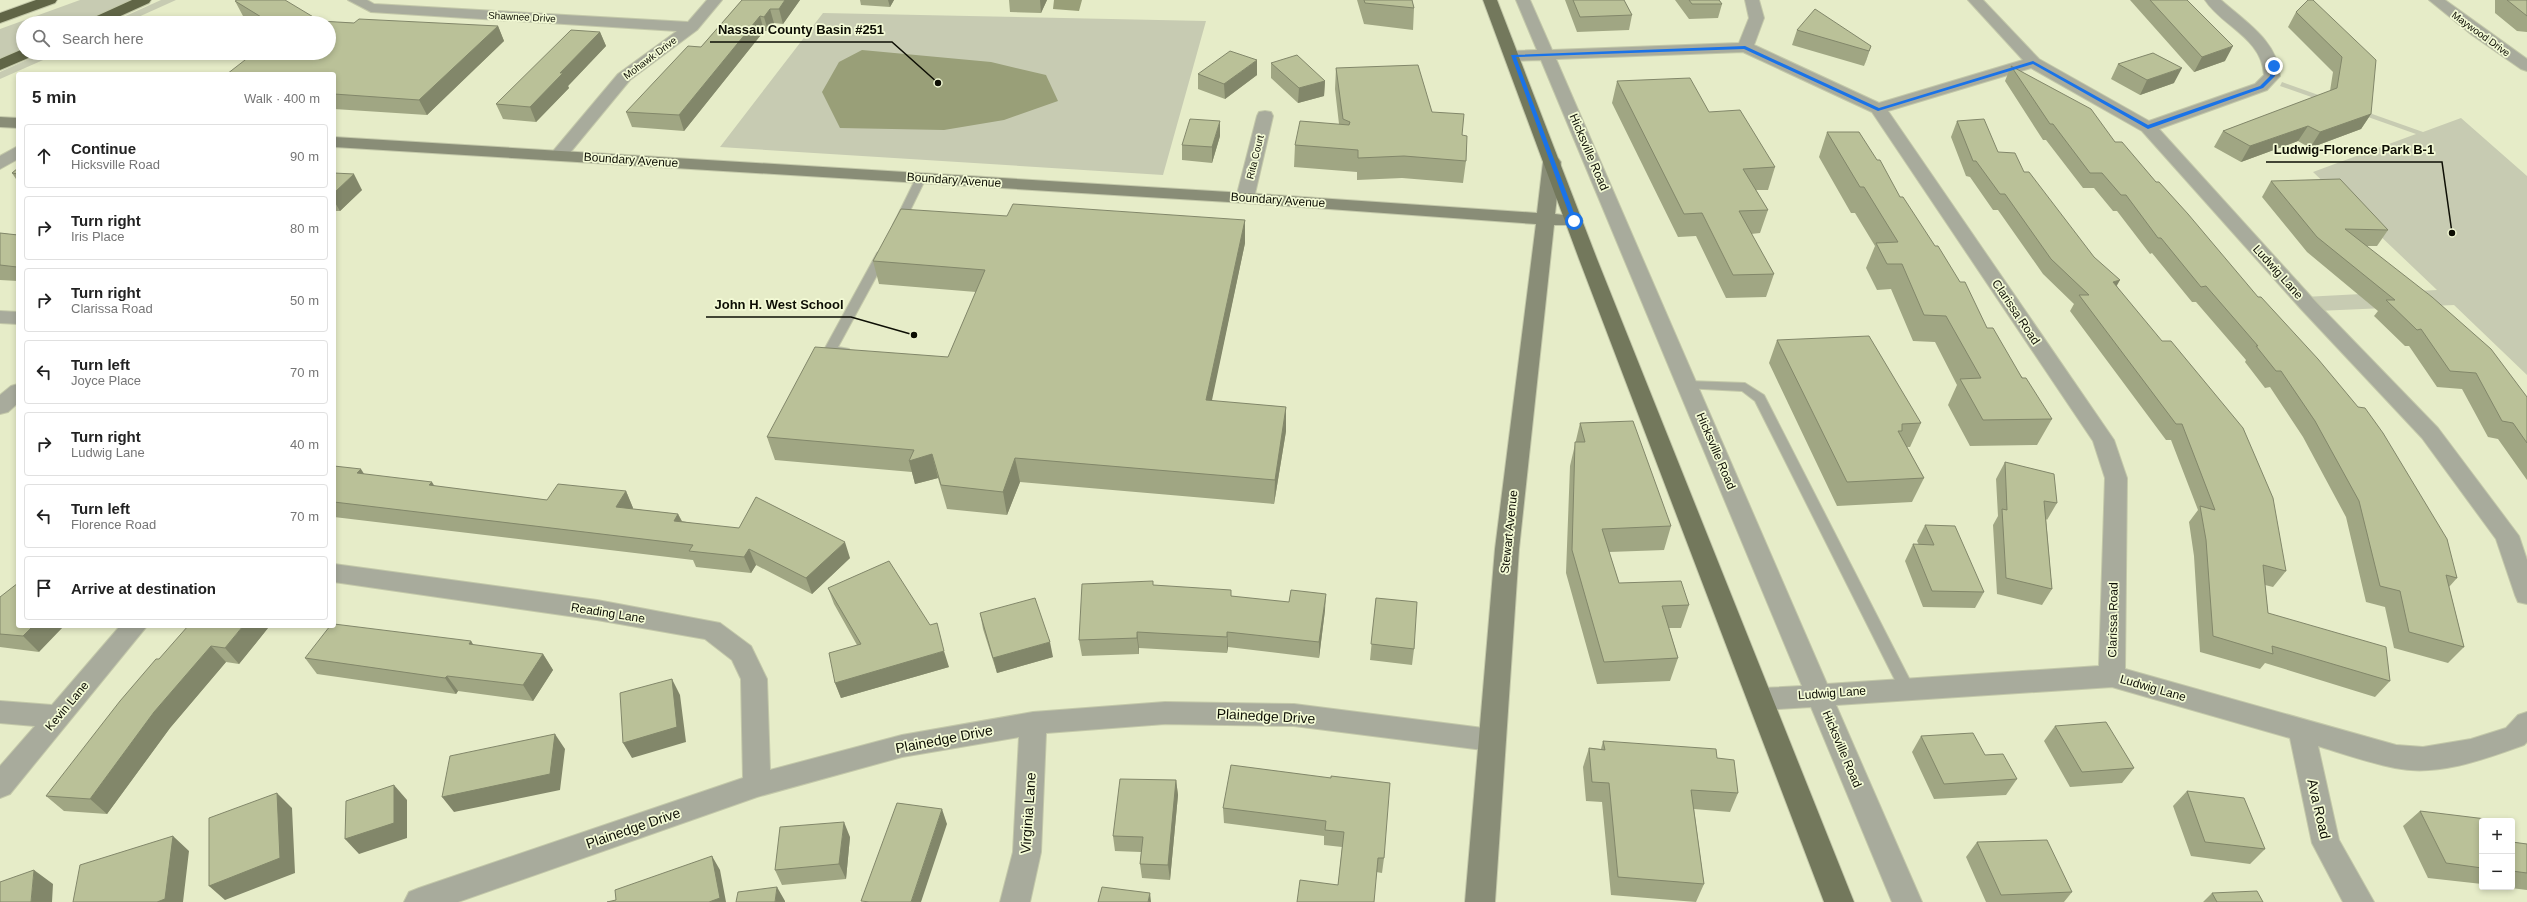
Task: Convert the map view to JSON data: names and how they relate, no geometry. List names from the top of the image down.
{
  "streets": {
    "main road": ["Boundary Avenue", "Stewart Avenue"],
    "street": [
      "Shawnee Drive",
      "Maywood Drive",
      "Mohawk Drive",
      "Hicksville Road",
      "Rita Court",
      "Ludwig Lane",
      "Clarissa Road",
      "Reading Lane",
      "Kevin Lane",
      "Plainedge Drive",
      "Ava Road",
      "Virginia Lane"
    ]
  },
  "crossings": [
    ["Shawnee Drive", "Mohawk Drive"],
    ["Mohawk Drive", "Boundary Avenue"],
    ["Hicksville Road", "Ludwig Lane"],
    ["Rita Court", "Boundary Avenue"],
    ["Boundary Avenue", "Stewart Avenue"],
    ["Ludwig Lane", "Clarissa Road"],
    ["Ludwig Lane", "Ava Road"],
    ["Stewart Avenue", "Plainedge Drive"],
    ["Reading Lane", "Plainedge Drive"],
    ["Plainedge Drive", "Virginia Lane"]
  ],
  "places": ["Nassau County Basin #251", "Ludwig-Florence Park B-1", "John H. West School"],
  "page": {
    "search": "Search here",
    "heading": ["5 min", "Walk · 400 m"],
    "list": [
      ["Continue", "Hicksville Road", "90 m"],
      ["Turn right", "Iris Place", "80 m"],
      ["Turn right", "Clarissa Road", "50 m"],
      ["Turn left", "Joyce Place", "70 m"],
      ["Turn right", "Ludwig Lane", "40 m"],
      ["Turn left", "Florence Road", "70 m"],
      "Arrive at destination"
    ],
    "map_buttons": ["+", "−"]
  }
}
